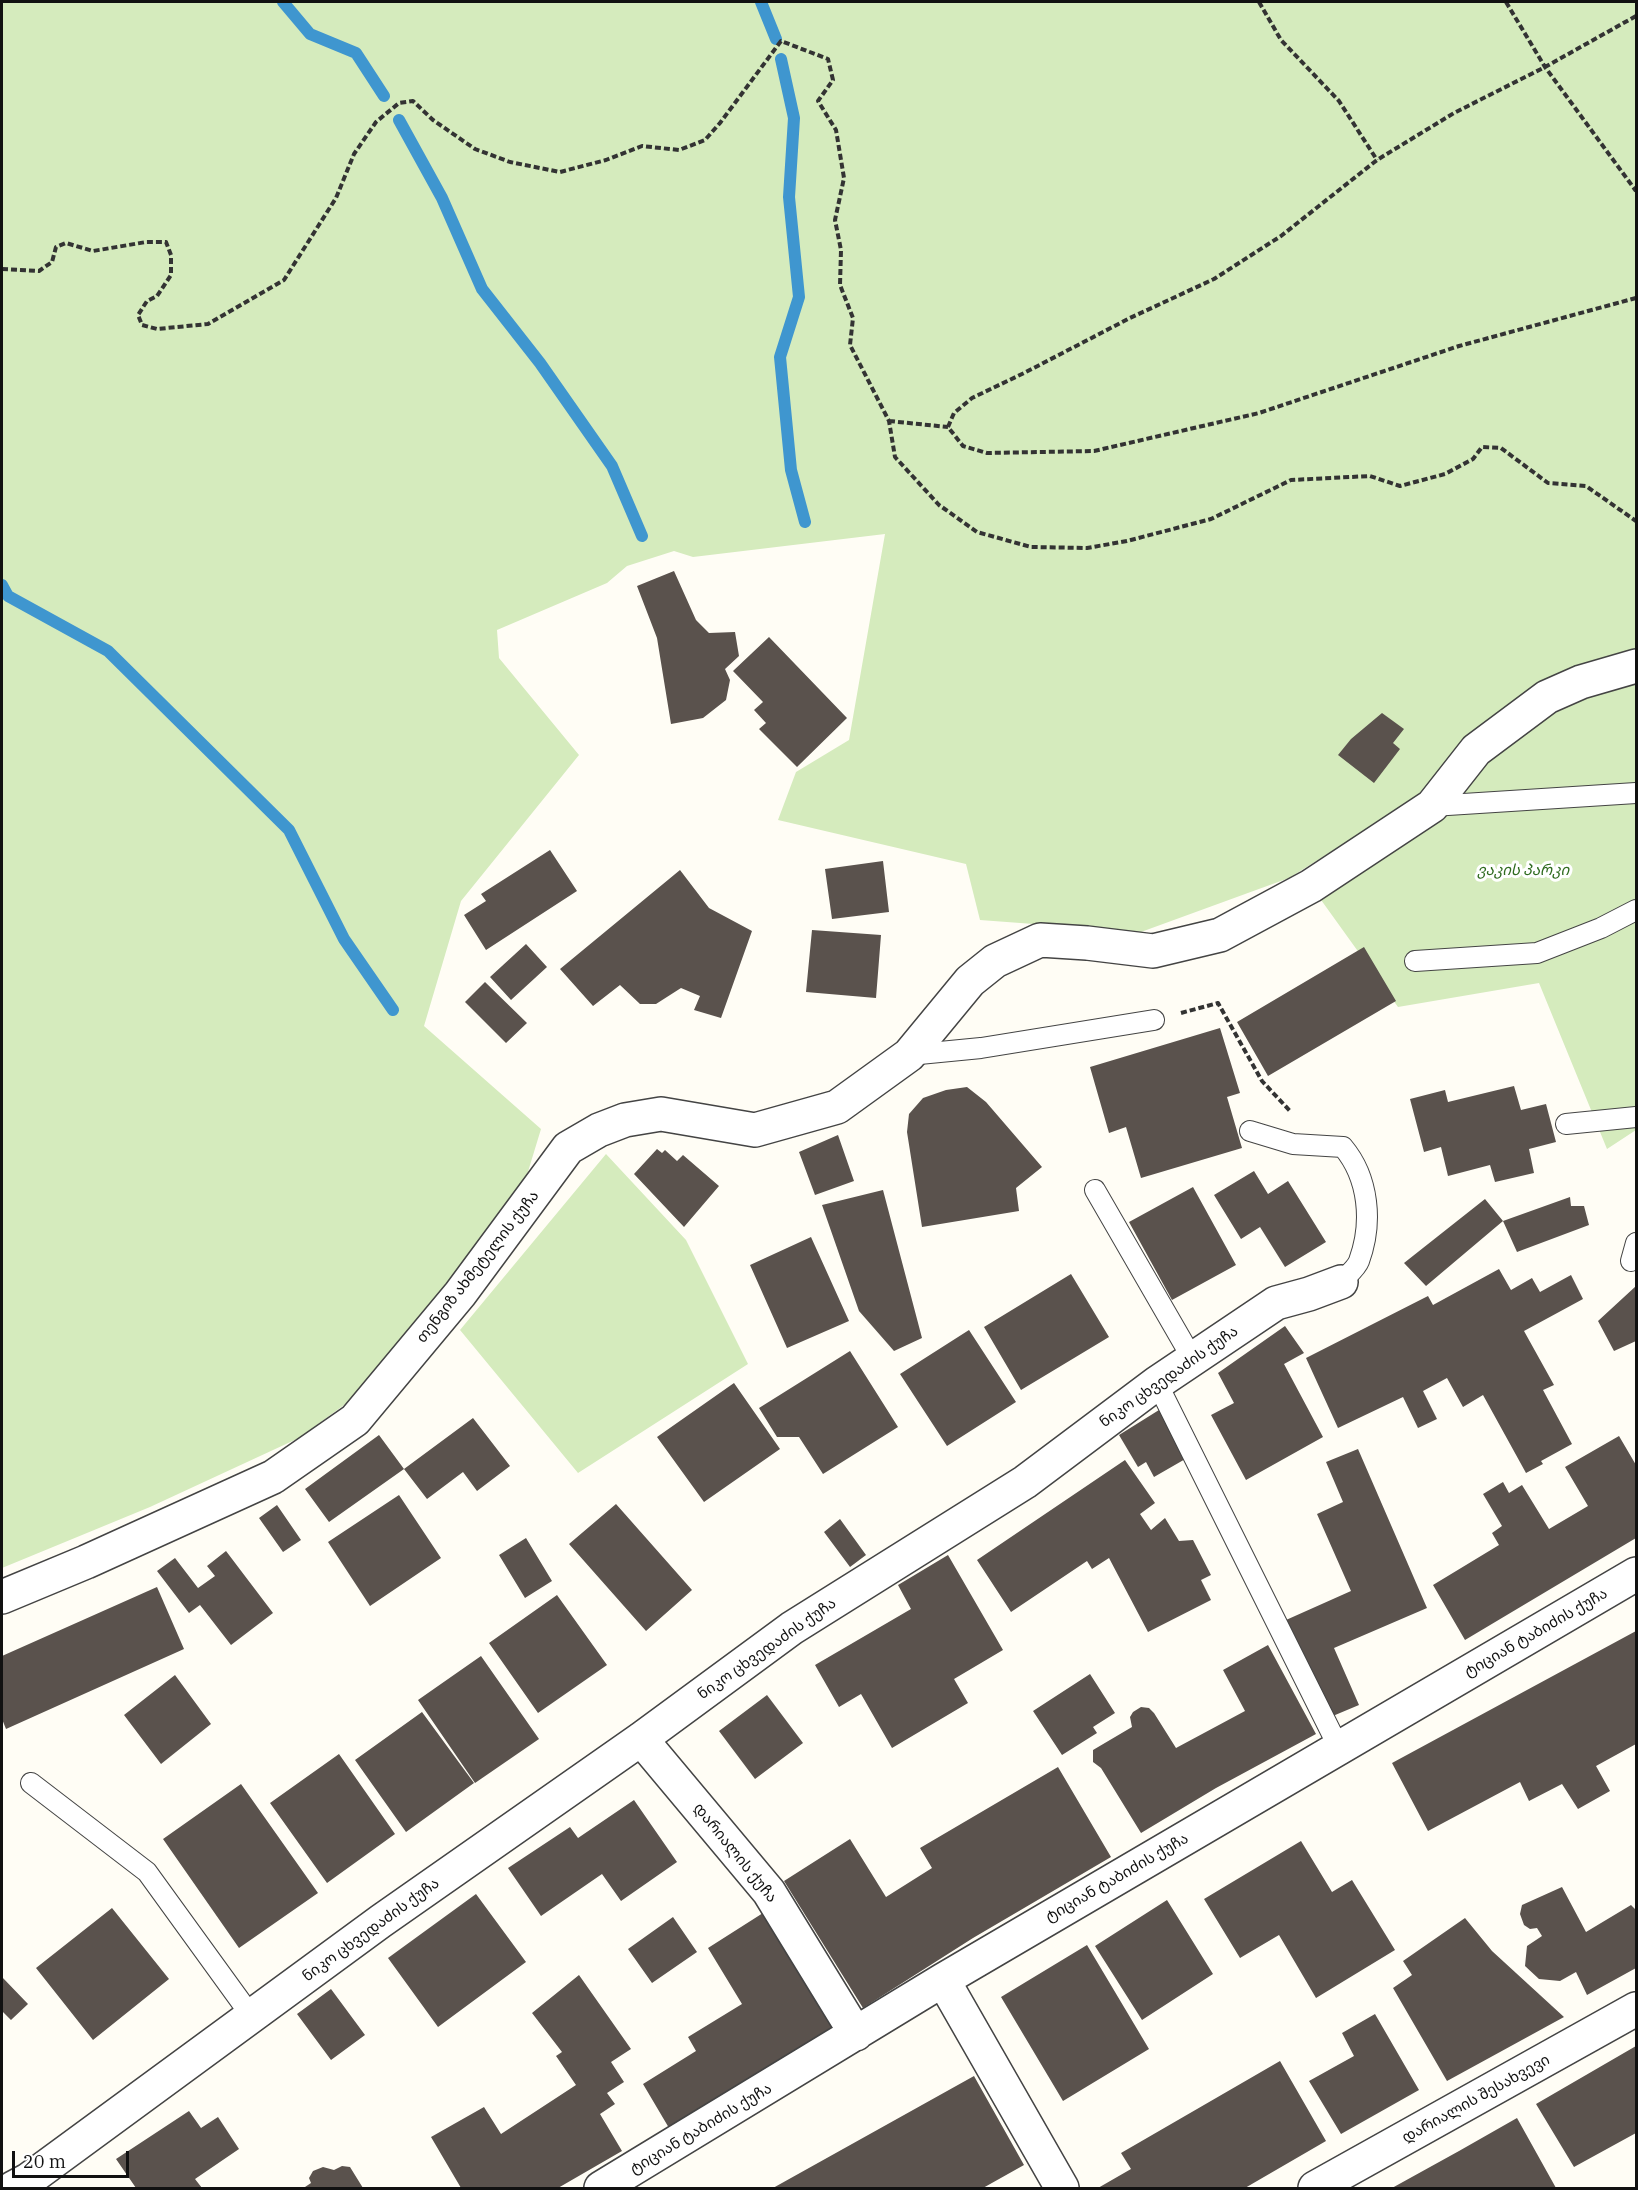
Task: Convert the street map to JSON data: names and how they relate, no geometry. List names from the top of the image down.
{
  "streets": {
    "street": [
      "თენგიზ ახმეტელის ქუჩა",
      "ნიკო ცხვედაძის ქუჩა",
      "ტიციან ტაბიძის ქუჩა",
      "დარიალის ქუჩა",
      "დარიალის შესახვევი"
    ]
  },
  "crossings": [
    ["ნიკო ცხვედაძის ქუჩა", "დარიალის ქუჩა"],
    ["ტიციან ტაბიძის ქუჩა", "დარიალის ქუჩა"]
  ],
  "parks": ["ვაკის პარკი"],
  "scale_bar": "20 m"
}
